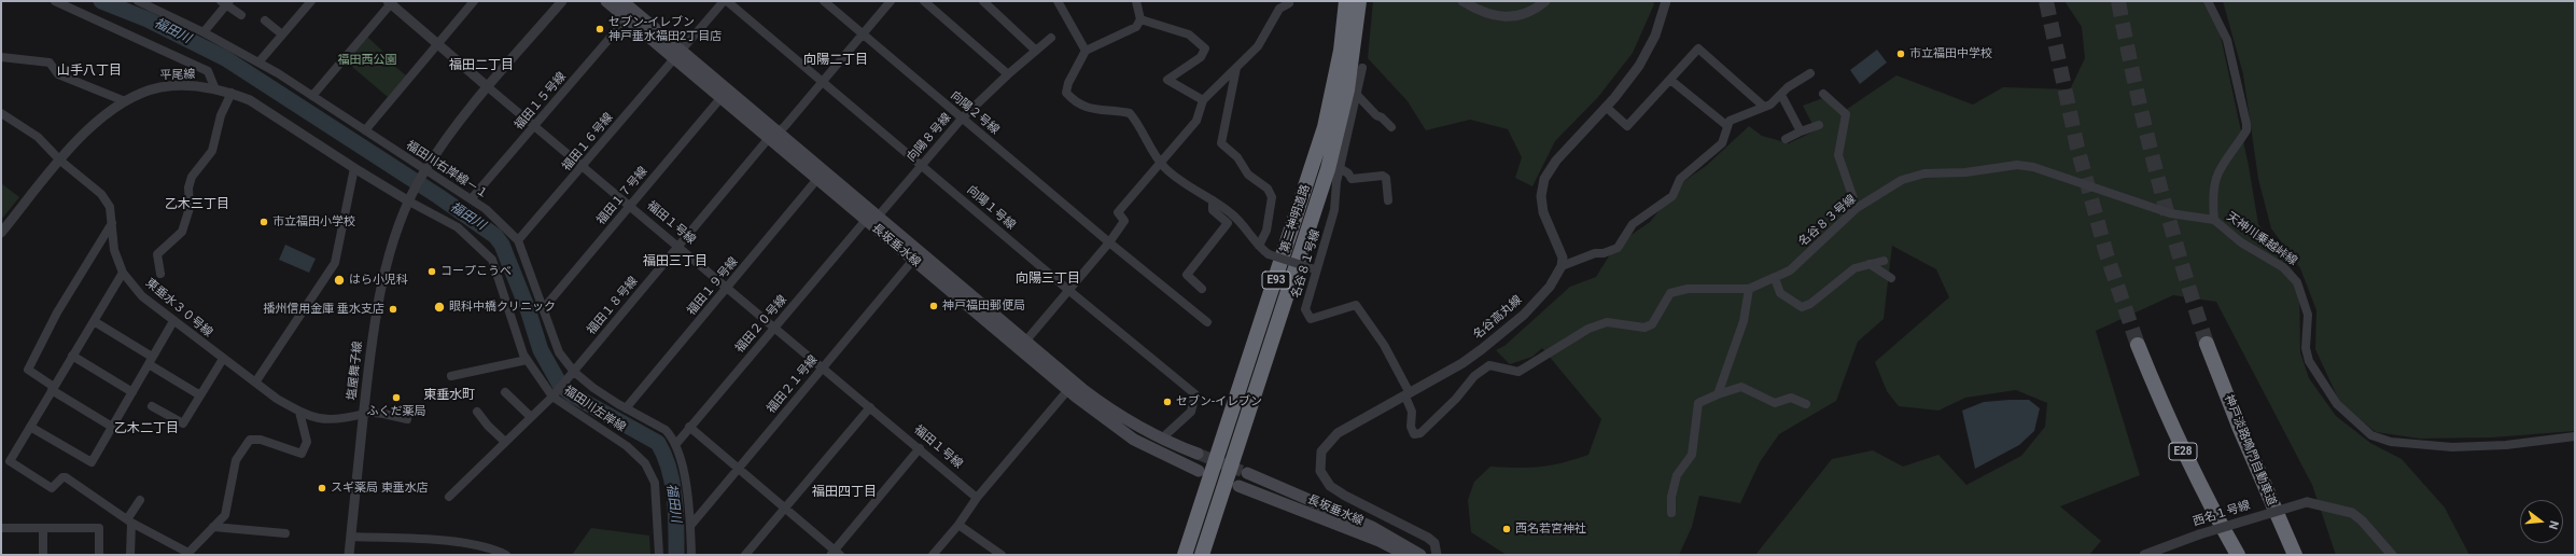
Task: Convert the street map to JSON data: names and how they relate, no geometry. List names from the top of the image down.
{
  "streets": {
    "highway": [
      "第二神明道路",
      "E93",
      "神戸淡路鳴門自動車道",
      "E28"
    ],
    "main road": ["長坂垂水線"],
    "street": [
      "平尾線",
      "福田１５号線",
      "向陽２号線",
      "向陽８号線",
      "福田１６号線",
      "福田川右岸線－１",
      "福田１７号線",
      "向陽１号線",
      "名谷８３号線",
      "福田１号線",
      "天神川乗越峠線",
      "名谷８１号線",
      "福田１９号線",
      "福田１８号線",
      "東垂水３０号線",
      "名谷高丸線",
      "福田２０号線",
      "塩屋舞子線",
      "福田２１号線",
      "福田川左岸線",
      "西名１号線"
    ]
  },
  "crossings": [
    ["平尾線", "東垂水３０号線"],
    ["平尾線", "塩屋舞子線"],
    ["平尾線", "福田川左岸線"],
    ["福田１５号線", "福田川右岸線－１"],
    ["福田１５号線", "福田１号線"],
    ["福田１５号線", "長坂垂水線"],
    ["向陽２号線", "向陽８号線"],
    ["向陽２号線", "福田１８号線"],
    ["向陽８号線", "向陽１号線"],
    ["向陽８号線", "長坂垂水線"],
    ["向陽８号線", "福田２０号線"],
    ["福田１６号線", "福田川右岸線－１"],
    ["福田１６号線", "向陽１号線"],
    ["福田１６号線", "福田１号線"],
    ["福田１６号線", "長坂垂水線"],
    ["福田川右岸線－１", "福田１７号線"],
    ["福田川右岸線－１", "福田１９号線"],
    ["福田川右岸線－１", "福田１８号線"],
    ["福田川右岸線－１", "福田２０号線"],
    ["福田川右岸線－１", "塩屋舞子線"],
    ["福田川右岸線－１", "福田２１号線"],
    ["福田１７号線", "福田１号線"],
    ["福田１７号線", "長坂垂水線"],
    ["向陽１号線", "長坂垂水線"],
    ["向陽１号線", "福田１８号線"],
    ["名谷８３号線", "天神川乗越峠線"],
    ["名谷８３号線", "名谷８１号線"],
    ["福田１号線", "福田１９号線"],
    ["福田１号線", "福田１８号線"],
    ["福田１号線", "福田２０号線"],
    ["福田１号線", "福田２１号線"],
    ["長坂垂水線", "福田１９号線"],
    ["長坂垂水線", "福田１８号線"],
    ["長坂垂水線", "福田２０号線"],
    ["長坂垂水線", "福田２１号線"],
    ["名谷８１号線", "名谷高丸線"],
    ["福田１８号線", "福田川左岸線"],
    ["東垂水３０号線", "塩屋舞子線"],
    ["塩屋舞子線", "福田川左岸線"]
  ],
  "districts": [
    "向陽二丁目",
    "福田二丁目",
    "山手八丁目",
    "乙木三丁目",
    "福田三丁目",
    "向陽三丁目",
    "東垂水町",
    "乙木二丁目",
    "福田四丁目"
  ],
  "water": ["福田川"],
  "parks": ["福田西公園"],
  "places": [
    "セブン-イレブン 神戸垂水福田2丁目店",
    "市立福田中学校",
    "市立福田小学校",
    "コープこうべ",
    "はら小児科",
    "神戸福田郵便局",
    "眼科中橋クリニック",
    "播州信用金庫 垂水支店",
    "ふくだ薬局",
    "セブン-イレブン",
    "スギ薬局 東垂水店",
    "西名若宮神社"
  ],
  "north": "right"
}
